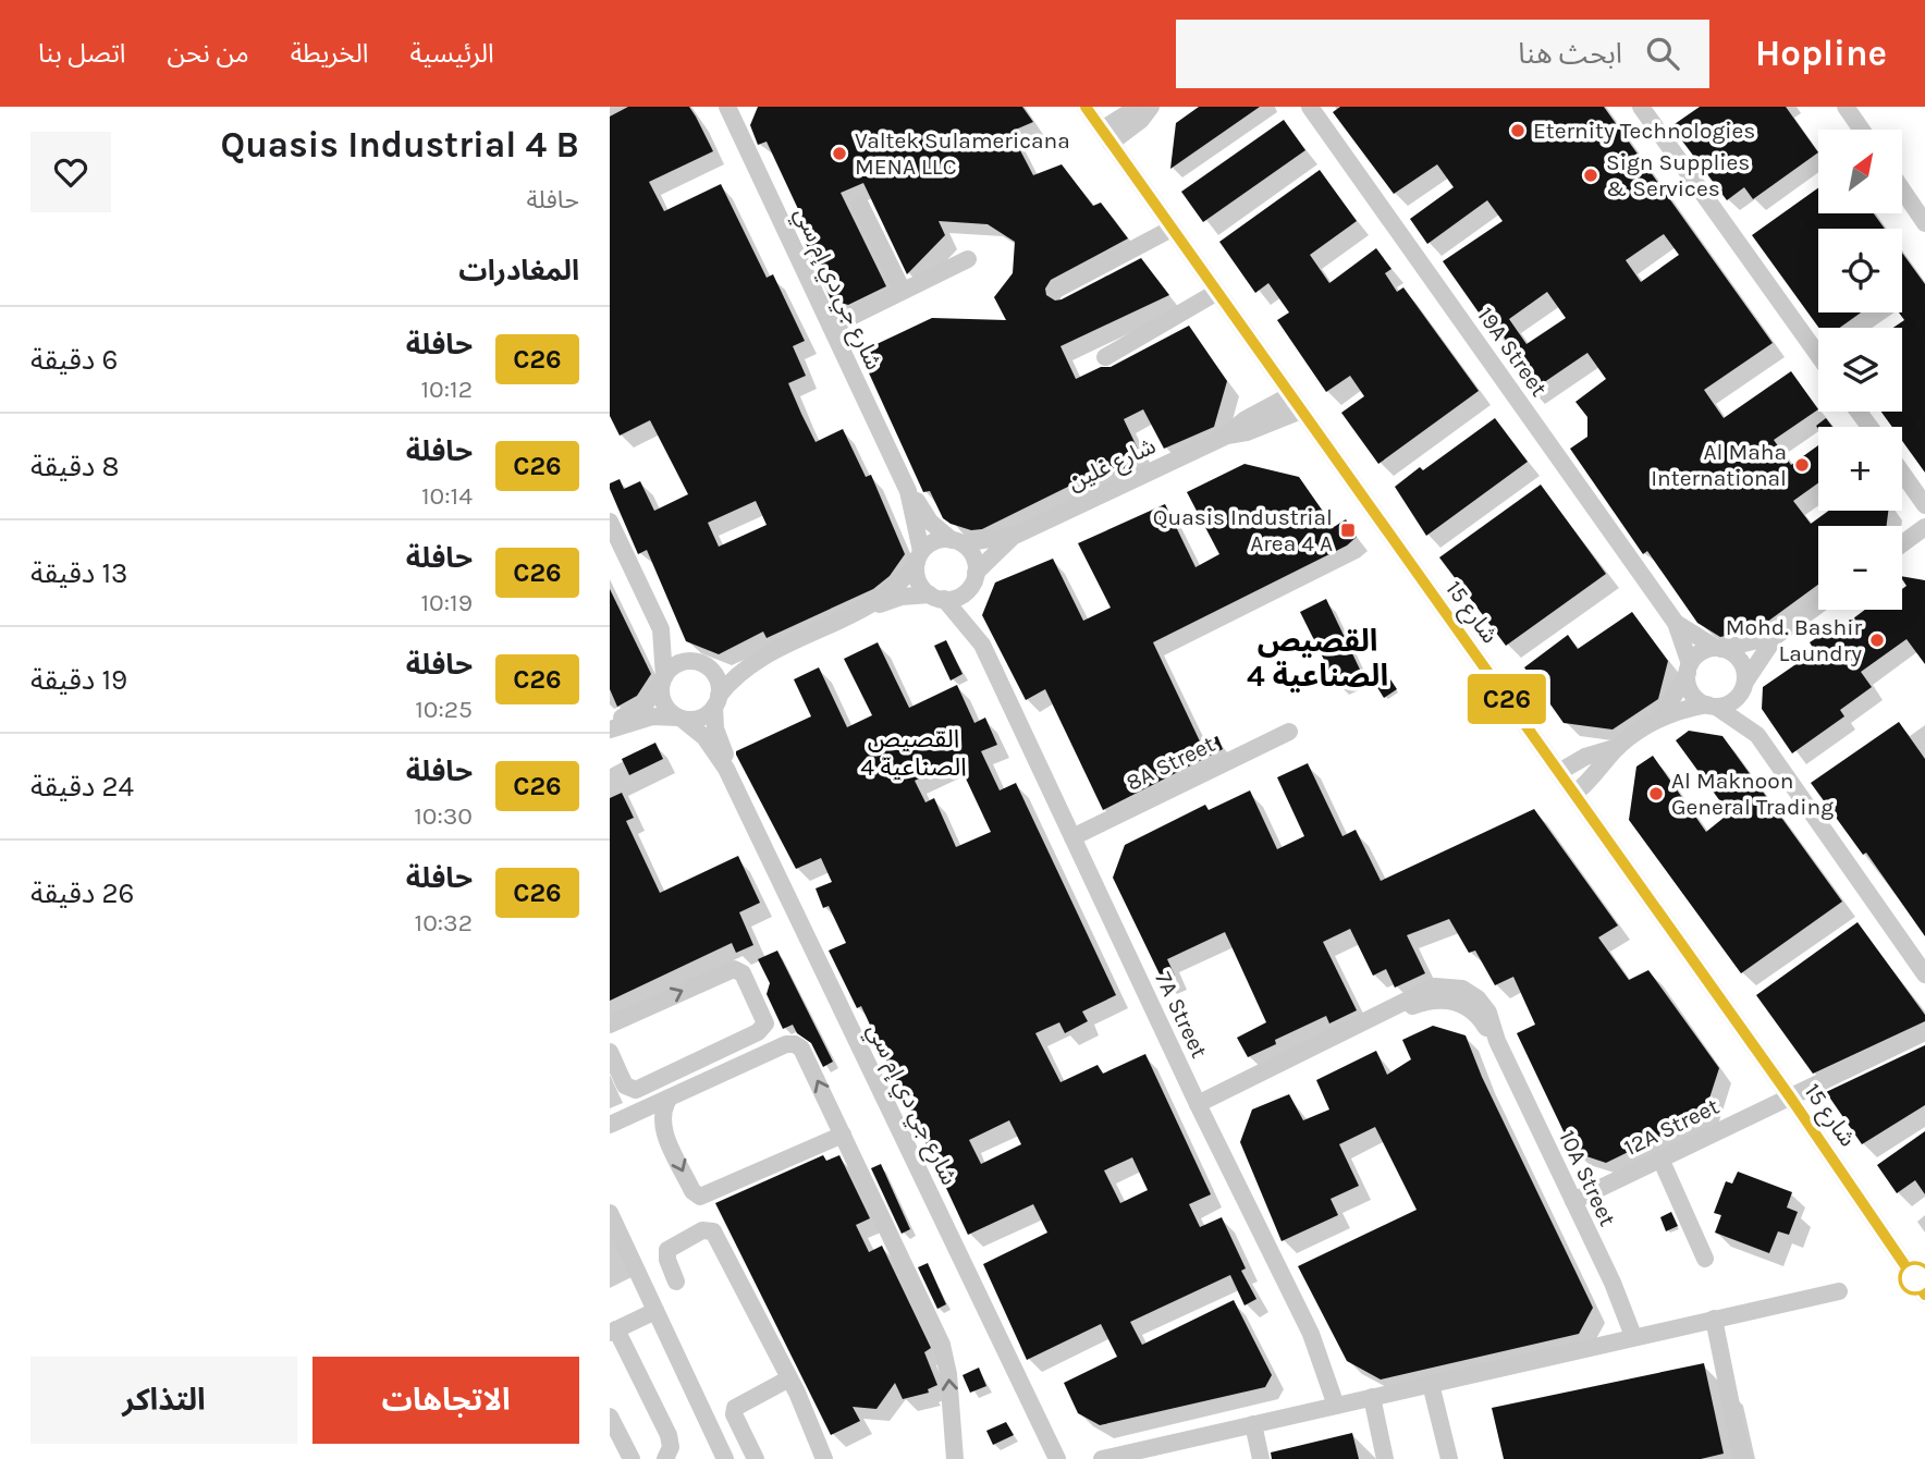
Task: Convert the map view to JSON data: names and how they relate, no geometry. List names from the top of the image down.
{
  "streets": {
    "street": [
      "شارع جي دي إم سي",
      "19A Street",
      "شارع غلين",
      "شارع 15",
      "8A Street",
      "7A Street",
      "12A Street",
      "10A Street"
    ]
  },
  "crossings": [
    ["شارع جي دي إم سي", "شارع غلين"],
    ["شارع غلين", "شارع 15"],
    ["شارع 15", "12A Street"],
    ["8A Street", "7A Street"],
    ["7A Street", "10A Street"],
    ["12A Street", "10A Street"]
  ],
  "districts": ["القصيص الصناعية 4", "القصيص الصناعية 4"],
  "places": {
    "other": [
      "Eternity Technologies",
      "Valtek Sulamericana MENA LLC",
      "Sign Supplies & Services",
      "Al Maha International",
      "Mohd. Bashir Laundry",
      "Al Maknoon General Trading"
    ],
    "transit": ["Quasis Industrial Area 4 A"]
  },
  "lines": ["bus line C26"],
  "north": "top right",
  "page": {
    "header": "Hopline",
    "search": "ابحث هنا",
    "nav": [
      "الرئيسية",
      "الخريطة",
      "من نحن",
      "اتصل بنا"
    ],
    "on_map": "C26",
    "heading": [
      ["Quasis Industrial 4 B", "حافلة"],
      "المغادرات"
    ],
    "map_buttons": ["+", "−"],
    "list": [
      {
        "mark": "C26",
        "name": "حافلة",
        "note": "10:12",
        "value": "6 دقيقة"
      },
      {
        "mark": "C26",
        "name": "حافلة",
        "note": "10:14",
        "value": "8 دقيقة"
      },
      {
        "mark": "C26",
        "name": "حافلة",
        "note": "10:19",
        "value": "13 دقيقة"
      },
      {
        "mark": "C26",
        "name": "حافلة",
        "note": "10:25",
        "value": "19 دقيقة"
      },
      {
        "mark": "C26",
        "name": "حافلة",
        "note": "10:30",
        "value": "24 دقيقة"
      },
      {
        "mark": "C26",
        "name": "حافلة",
        "note": "10:32",
        "value": "26 دقيقة"
      }
    ],
    "buttons": ["الاتجاهات", "التذاكر"]
  }
}
